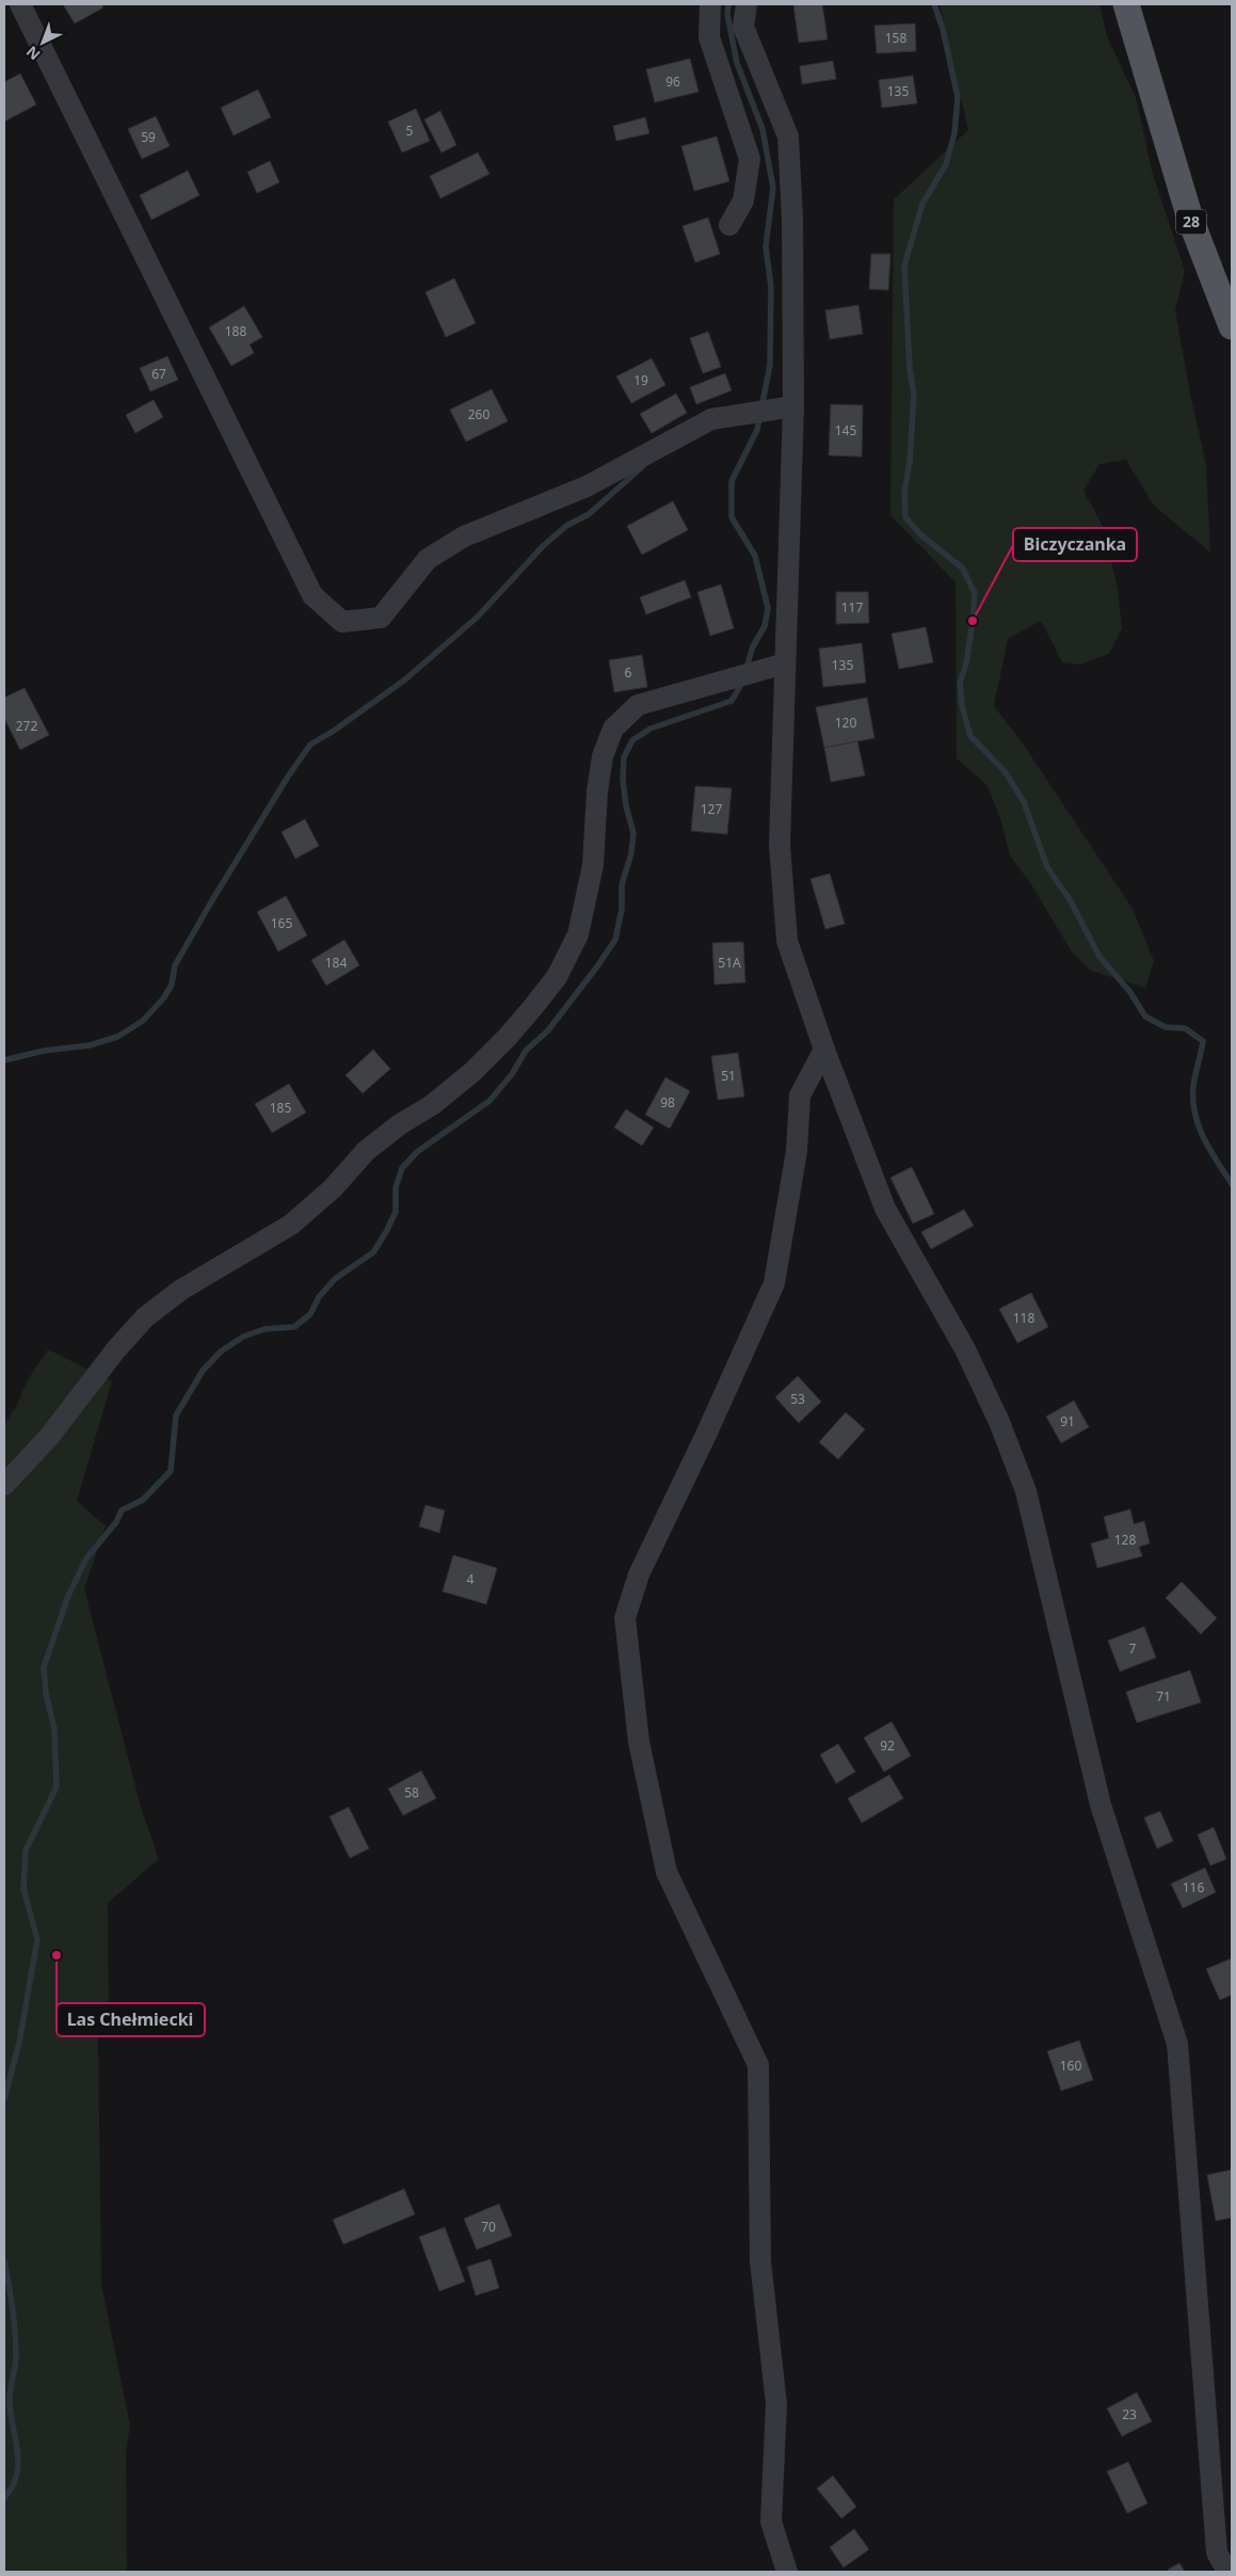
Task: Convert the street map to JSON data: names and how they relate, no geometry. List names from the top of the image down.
{
  "streets": {
    "main road": ["28"]
  },
  "places": ["Biczyczanka", "Las Chełmiecki"],
  "house_numbers": [
    "158",
    "96",
    "135",
    "5",
    "59",
    "188",
    "67",
    "19",
    "260",
    "145",
    "117",
    "135",
    "6",
    "120",
    "272",
    "127",
    "165",
    "184",
    "51A",
    "51",
    "98",
    "185",
    "118",
    "53",
    "91",
    "128",
    "4",
    "7",
    "71",
    "92",
    "58",
    "116",
    "160",
    "70",
    "23"
  ],
  "north": "bottom left"
}
